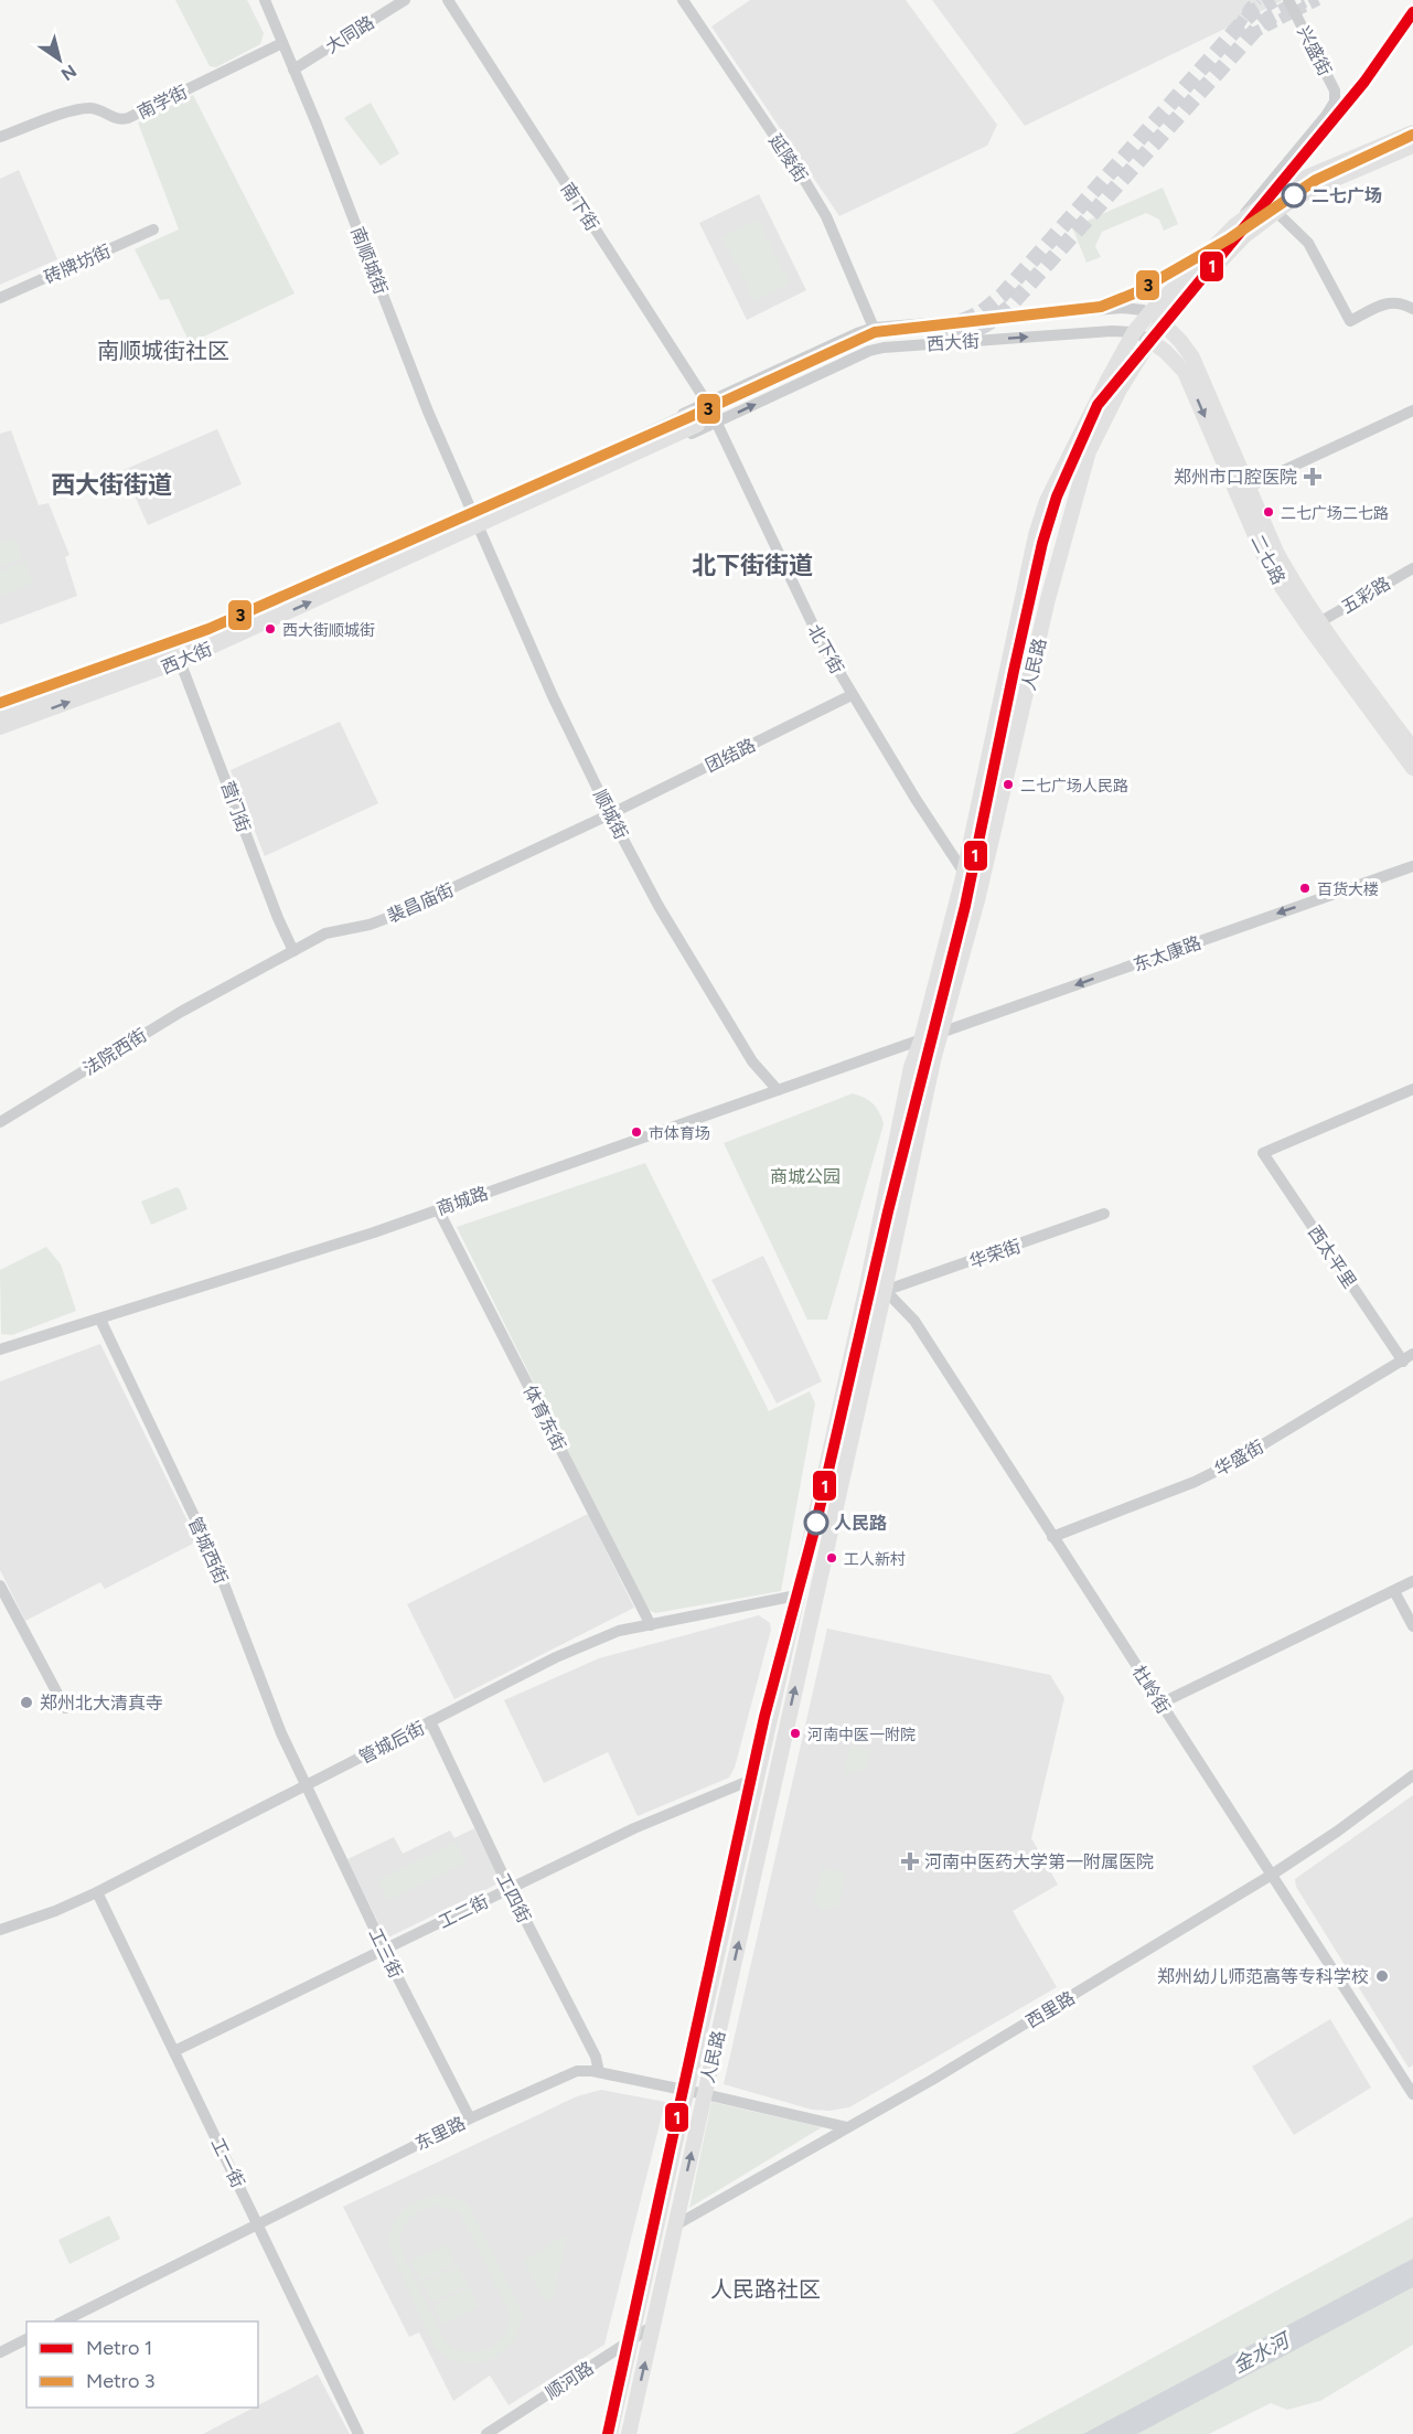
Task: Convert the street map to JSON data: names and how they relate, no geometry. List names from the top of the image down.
{
  "streets": {
    "main road": ["西大街", "二七路", "人民路"],
    "street": [
      "大同路",
      "兴盛街",
      "南学街",
      "延陵街",
      "南下街",
      "南顺城街",
      "砖牌坊街",
      "五彩路",
      "北下街",
      "团结路",
      "营门街",
      "顺城街",
      "裴昌庙街",
      "东太康路",
      "法院西街",
      "商城路",
      "华荣街",
      "西太平里",
      "体育东街",
      "华盛街",
      "管城西街",
      "杜岭街",
      "管城后街",
      "工四街",
      "工二街",
      "工三街",
      "西里路",
      "东里路",
      "工一街",
      "顺河路"
    ]
  },
  "crossings": [
    ["大同路", "南顺城街"],
    ["南学街", "南顺城街"],
    ["延陵街", "西大街"],
    ["南下街", "西大街"],
    ["南下街", "北下街"],
    ["南顺城街", "西大街"],
    ["南顺城街", "顺城街"],
    ["西大街", "二七路"],
    ["西大街", "北下街"],
    ["西大街", "人民路"],
    ["西大街", "营门街"],
    ["西大街", "顺城街"],
    ["二七路", "五彩路"],
    ["二七路", "人民路"],
    ["北下街", "人民路"],
    ["北下街", "团结路"],
    ["人民路", "东太康路"],
    ["人民路", "商城路"],
    ["人民路", "华荣街"],
    ["人民路", "杜岭街"],
    ["人民路", "管城后街"],
    ["人民路", "工二街"],
    ["人民路", "西里路"],
    ["人民路", "东里路"],
    ["人民路", "顺河路"],
    ["团结路", "顺城街"],
    ["团结路", "裴昌庙街"],
    ["营门街", "裴昌庙街"],
    ["顺城街", "裴昌庙街"],
    ["顺城街", "商城路"],
    ["裴昌庙街", "法院西街"],
    ["东太康路", "商城路"],
    ["商城路", "体育东街"],
    ["商城路", "管城西街"],
    ["华荣街", "杜岭街"],
    ["西太平里", "华盛街"],
    ["体育东街", "管城后街"],
    ["华盛街", "杜岭街"],
    ["管城西街", "管城后街"],
    ["管城西街", "工三街"],
    ["杜岭街", "西里路"],
    ["管城后街", "工四街"],
    ["管城后街", "工三街"],
    ["管城后街", "工一街"],
    ["工四街", "工二街"],
    ["工四街", "东里路"],
    ["工二街", "工三街"],
    ["工二街", "工一街"],
    ["工三街", "东里路"],
    ["西里路", "东里路"],
    ["东里路", "工一街"]
  ],
  "one_way": ["东太康路"],
  "districts": [
    "南顺城街社区",
    "西大街街道",
    "北下街街道",
    "人民路社区"
  ],
  "water": ["金水河"],
  "parks": ["商城公园"],
  "places": {
    "other": [
      "二七广场",
      "二七广场二七路",
      "西大街顺城街",
      "二七广场人民路",
      "百货大楼",
      "市体育场",
      "人民路",
      "工人新村",
      "郑州北大清真寺",
      "河南中医一附院",
      "郑州幼儿师范高等专科学校"
    ],
    "health": ["郑州市口腔医院", "河南中医药大学第一附属医院"]
  },
  "lines": ["metro line 1", "metro line 3"],
  "legend": ["Metro 1", "Metro 3"],
  "north": "bottom right"
}
